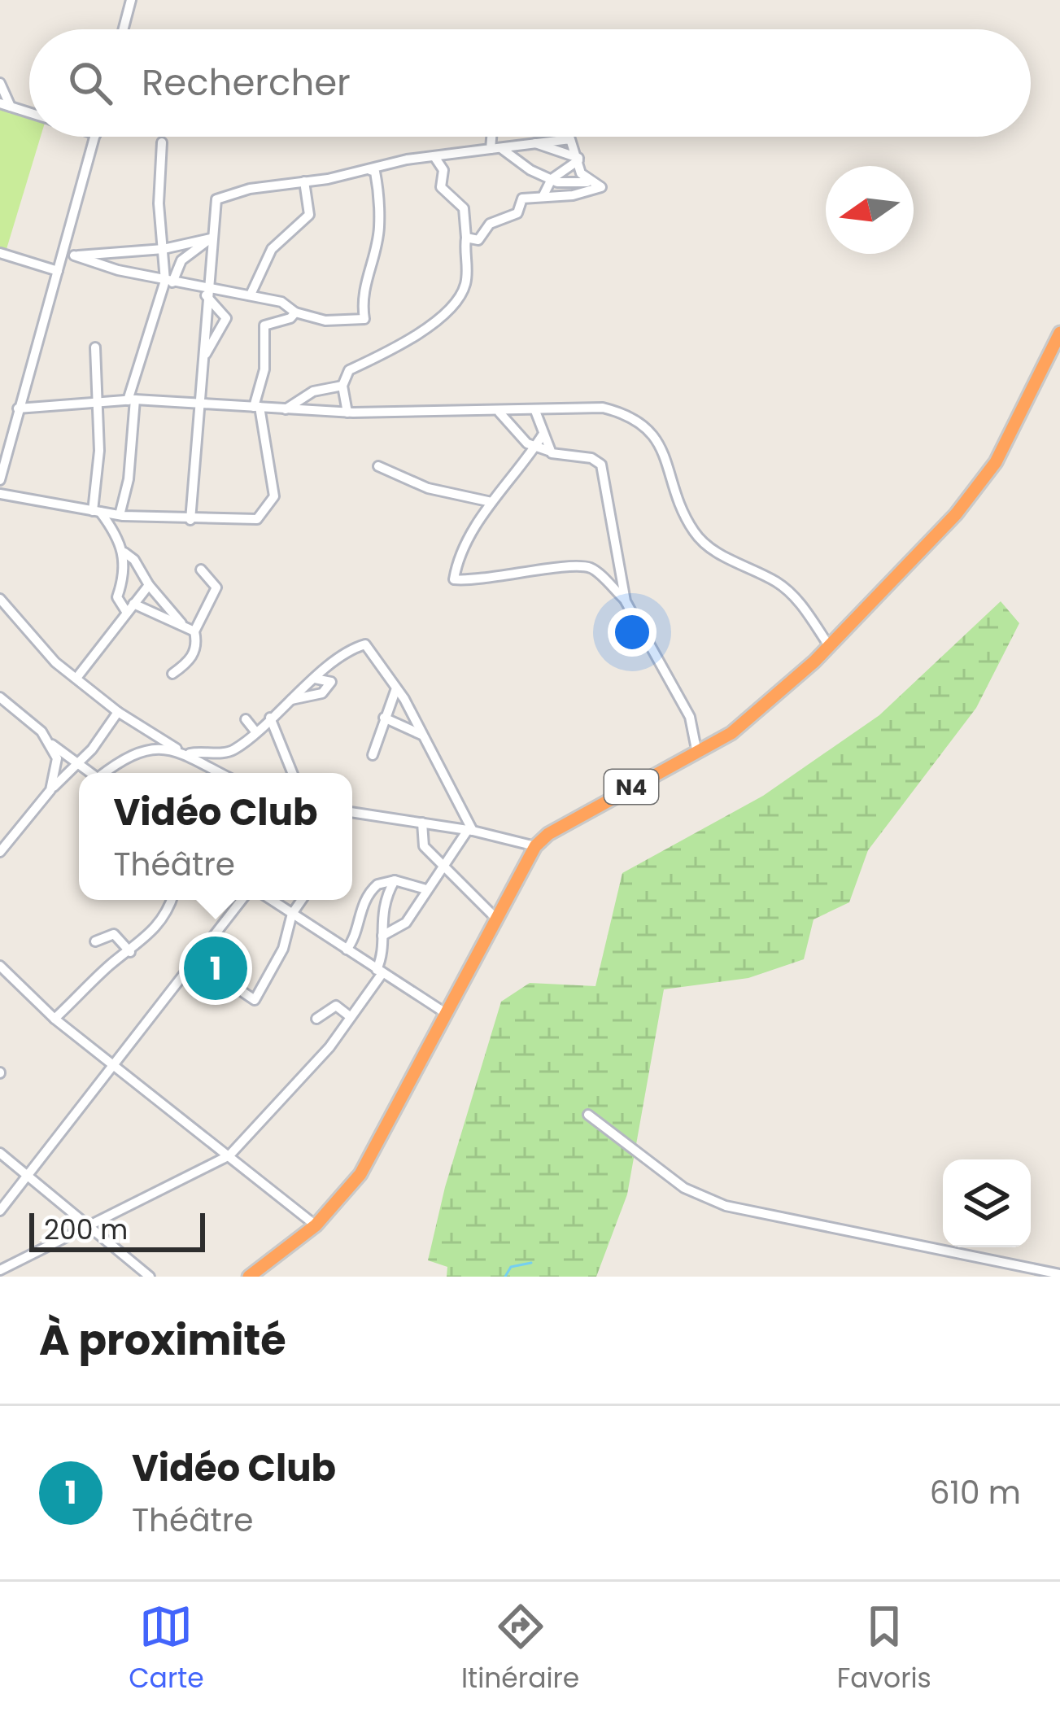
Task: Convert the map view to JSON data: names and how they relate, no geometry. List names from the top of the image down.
{
  "streets": {
    "highway": ["N4"]
  },
  "scale_bar": "200 m",
  "north": "left",
  "page": {
    "search": "Rechercher",
    "popup": ["Vidéo Club", "Théâtre"],
    "pins": "1",
    "scale": "200 m",
    "heading": "À proximité",
    "list": [
      {
        "mark": "1",
        "name": "Vidéo Club",
        "note": "Théâtre",
        "value": "610 m"
      }
    ],
    "nav": ["Carte", "Itinéraire", "Favoris"]
  }
}
